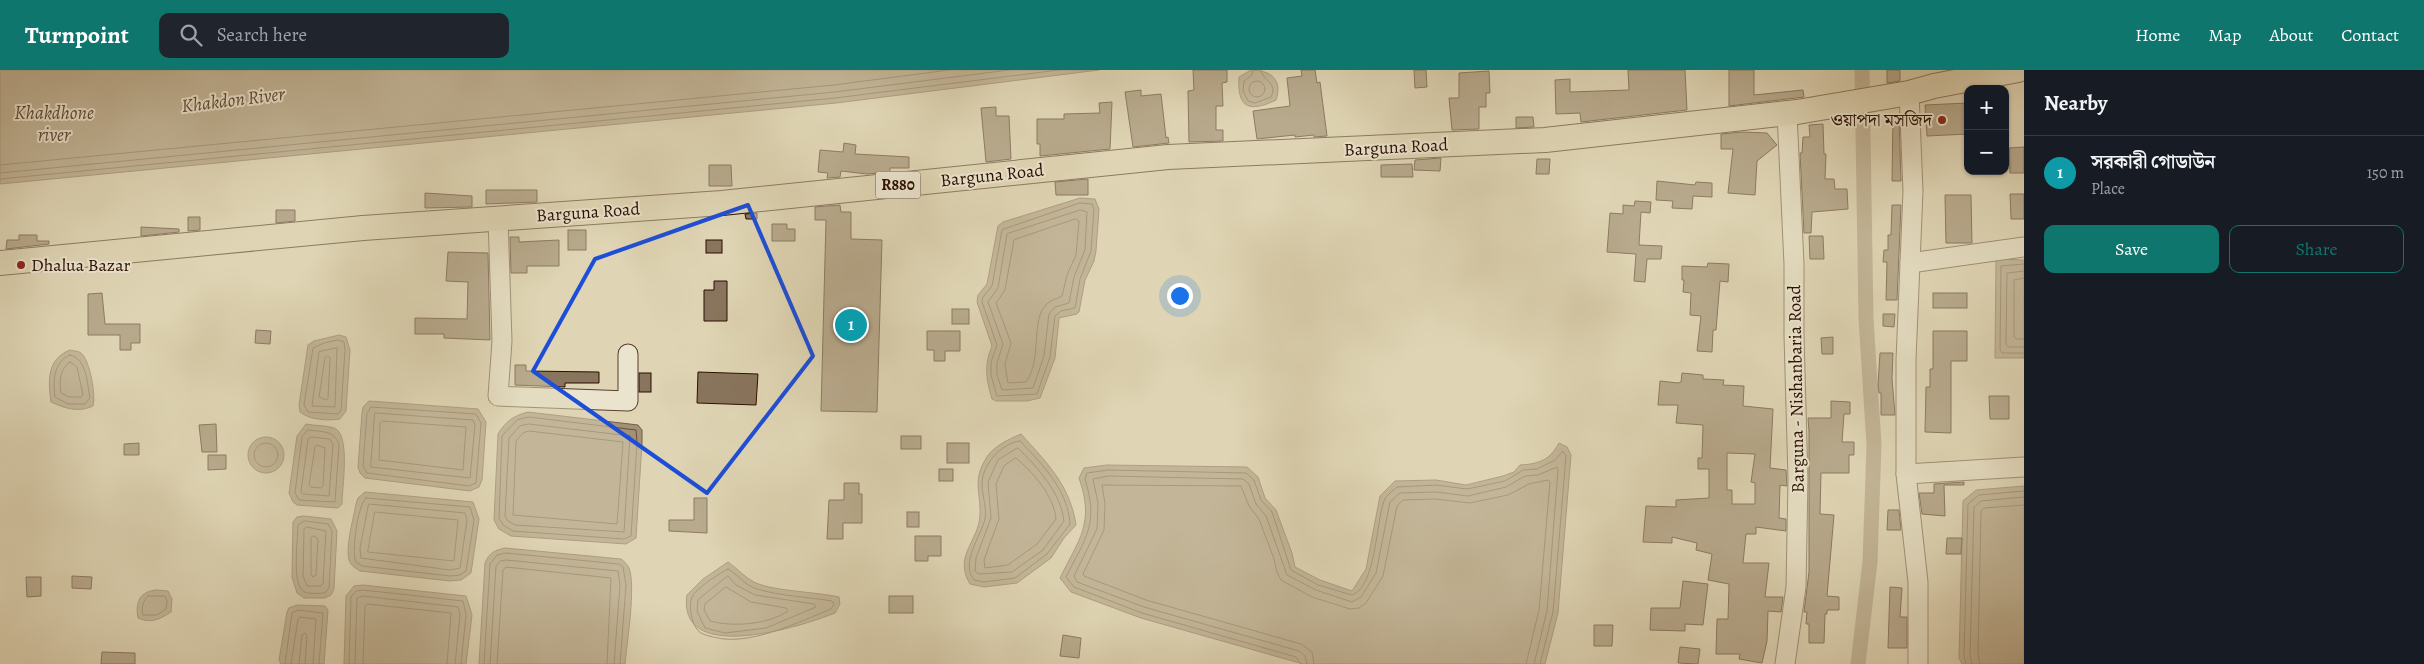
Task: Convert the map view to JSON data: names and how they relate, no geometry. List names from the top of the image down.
{
  "streets": {
    "main road": ["Barguna Road", "R880"],
    "street": ["Barguna - Nishanbaria Road"]
  },
  "crossings": [
    ["Barguna Road", "Barguna - Nishanbaria Road"]
  ],
  "water": ["Khakdon River", "Khakdhone river"],
  "places": ["ওয়াপদা মসজিদ", "Dhalua Bazar"],
  "page": {
    "header": "Turnpoint",
    "search": "Search here",
    "nav": [
      "Home",
      "Map",
      "About",
      "Contact"
    ],
    "heading": "Nearby",
    "map_buttons": ["+", "−"],
    "list": [
      {
        "mark": "1",
        "name": "সরকারী গোডাউন",
        "note": "Place",
        "value": "150 m"
      }
    ],
    "buttons": ["Save", "Share"],
    "pins": "1"
  }
}
